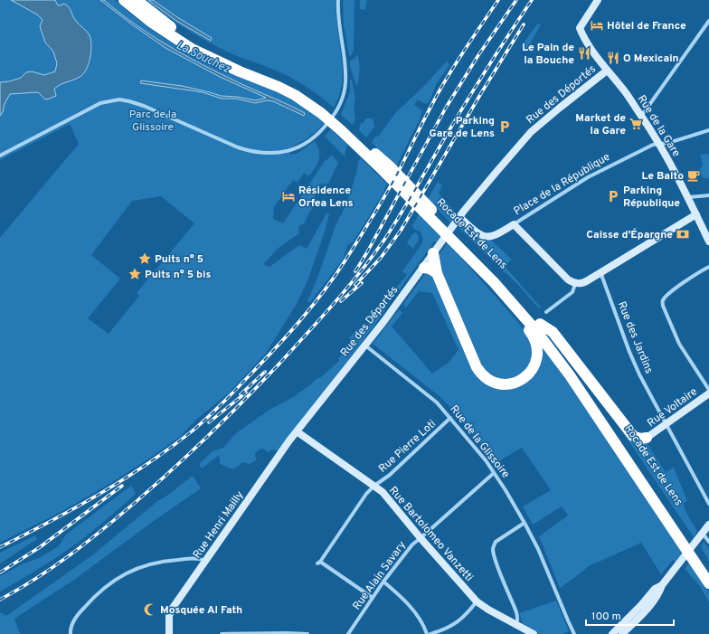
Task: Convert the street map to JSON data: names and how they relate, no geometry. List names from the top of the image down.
{
  "streets": {
    "highway": ["Rocade Est de Lens"],
    "street": [
      "Rue des Déportés",
      "Rue de la Gare",
      "Place de la République",
      "Rue des Jardins",
      "Rue Voltaire",
      "Rue de la Glissoire",
      "Rue Pierre Loti",
      "Rue Henri Mailly",
      "Rue Bartolomeo Vanzetti",
      "Rue Alain Savary"
    ]
  },
  "crossings": [
    ["Rue des Déportés", "Rue de la Gare"],
    ["Rue des Déportés", "Place de la République"],
    ["Rue des Déportés", "Rue de la Glissoire"],
    ["Rue des Déportés", "Rue Henri Mailly"],
    ["Rue des Déportés", "Rue Bartolomeo Vanzetti"],
    ["Rue de la Gare", "Place de la République"],
    ["Rue des Jardins", "Rue Voltaire"],
    ["Rue de la Glissoire", "Rue Pierre Loti"],
    ["Rue de la Glissoire", "Rue Alain Savary"],
    ["Rue Pierre Loti", "Rue Bartolomeo Vanzetti"],
    ["Rue Pierre Loti", "Rue Alain Savary"],
    ["Rue Henri Mailly", "Rue Bartolomeo Vanzetti"],
    ["Rue Bartolomeo Vanzetti", "Rue Alain Savary"]
  ],
  "water": ["La Souchez"],
  "parks": ["Parc de la Glissoire"],
  "places": {
    "hotel": ["Hôtel de France", "Résidence Orfea Lens"],
    "restaurant": ["Le Pain de la Bouche", "O Mexicain"],
    "supermarket": ["Market de la Gare"],
    "parking": ["Parking Gare de Lens", "Parking République"],
    "cafe": ["Le Balto"],
    "bank": ["Caisse d'Épargne"],
    "place": ["Puits n° 5", "Puits n° 5 bis"],
    "mosque": ["Mosquée Al Fath"]
  },
  "scale_bar": "100 m"
}
